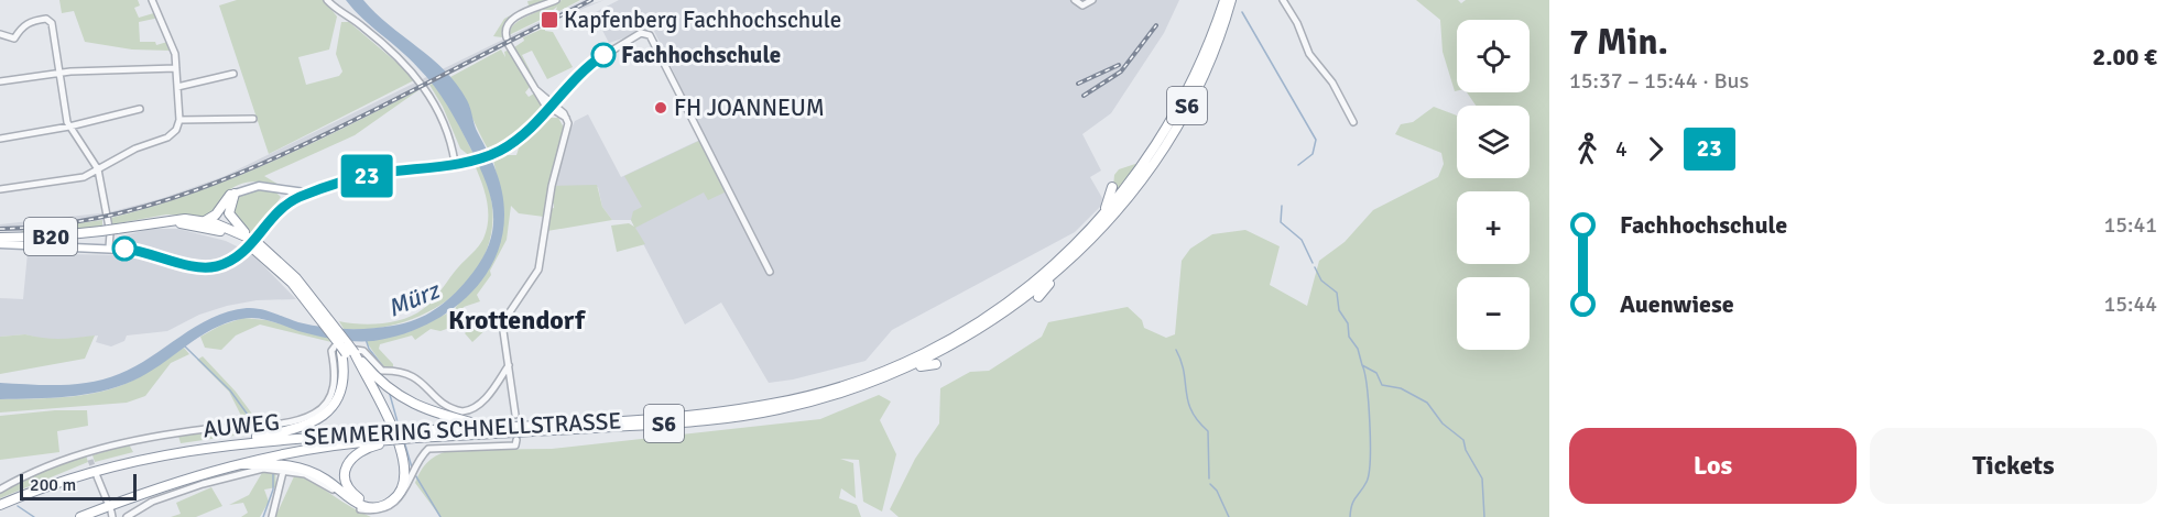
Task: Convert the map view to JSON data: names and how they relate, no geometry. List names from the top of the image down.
{
  "streets": {
    "highway": ["S6", "B20", "SEMMERING SCHNELLSTRASSE"],
    "street": ["AUWEG"]
  },
  "crossings": [
    ["B20", "SEMMERING SCHNELLSTRASSE"]
  ],
  "districts": ["Krottendorf"],
  "water": ["Mürz"],
  "places": {
    "transit": ["Kapfenberg Fachhochschule"],
    "other": ["Fachhochschule", "FH JOANNEUM"]
  },
  "lines": ["bus line 23"],
  "scale_bar": "200 m",
  "page": {
    "on_map": "23",
    "heading": ["7 Min.", "15:37 – 15:44 · Bus", "2.00 €"],
    "map_buttons": ["+", "−"],
    "legs": ["4", "23"],
    "list": [
      {
        "name": "Fachhochschule",
        "value": "15:41"
      },
      {
        "name": "Auenwiese",
        "value": "15:44"
      }
    ],
    "buttons": ["Los", "Tickets"],
    "scale": "200 m"
  }
}
